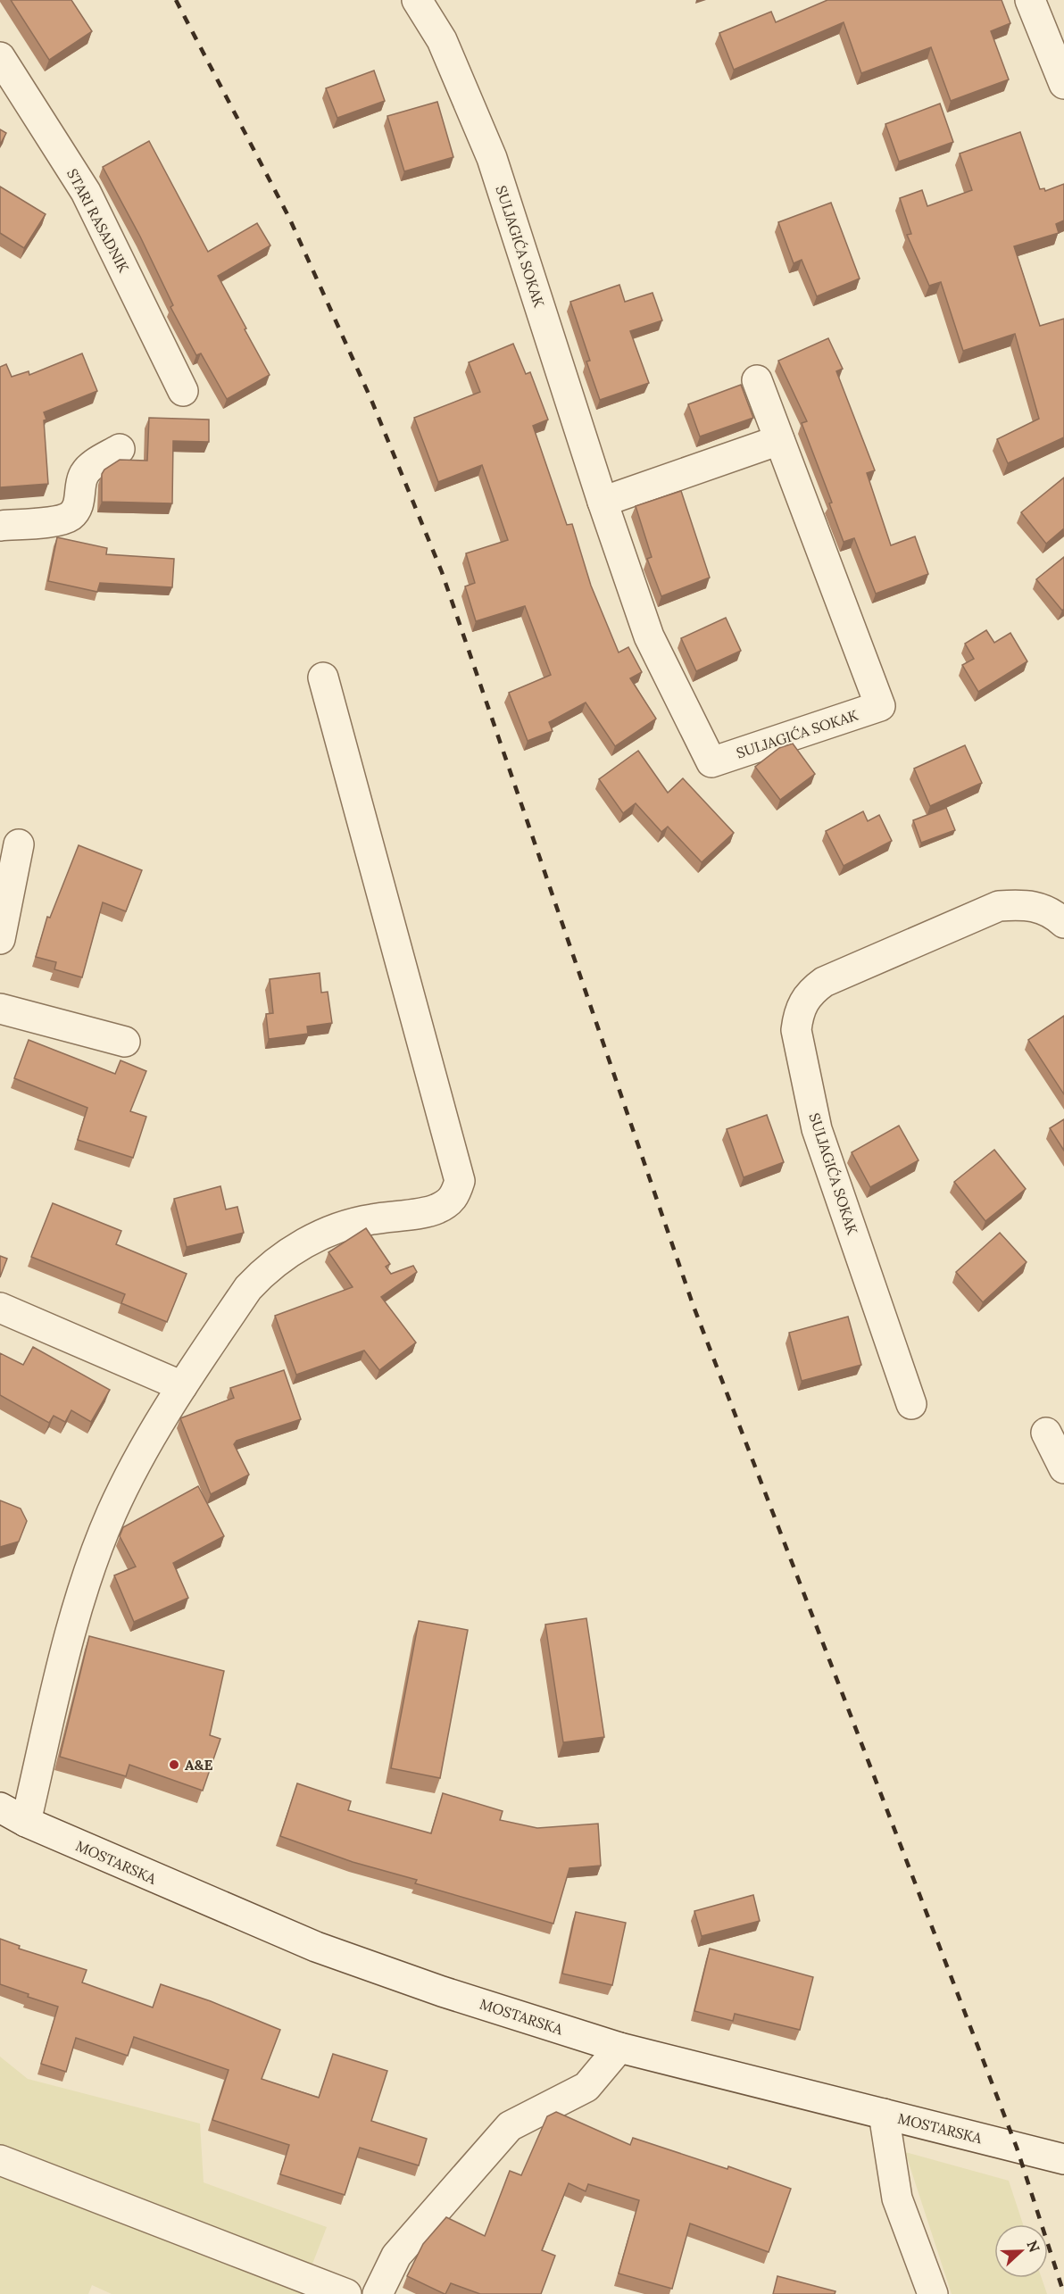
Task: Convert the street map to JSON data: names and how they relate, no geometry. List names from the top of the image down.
{
  "streets": {
    "street": ["STARI RASADNIK", "SULJAGIĆA SOKAK", "MOSTARSKA"]
  },
  "places": ["A&E"],
  "north": "right"
}
